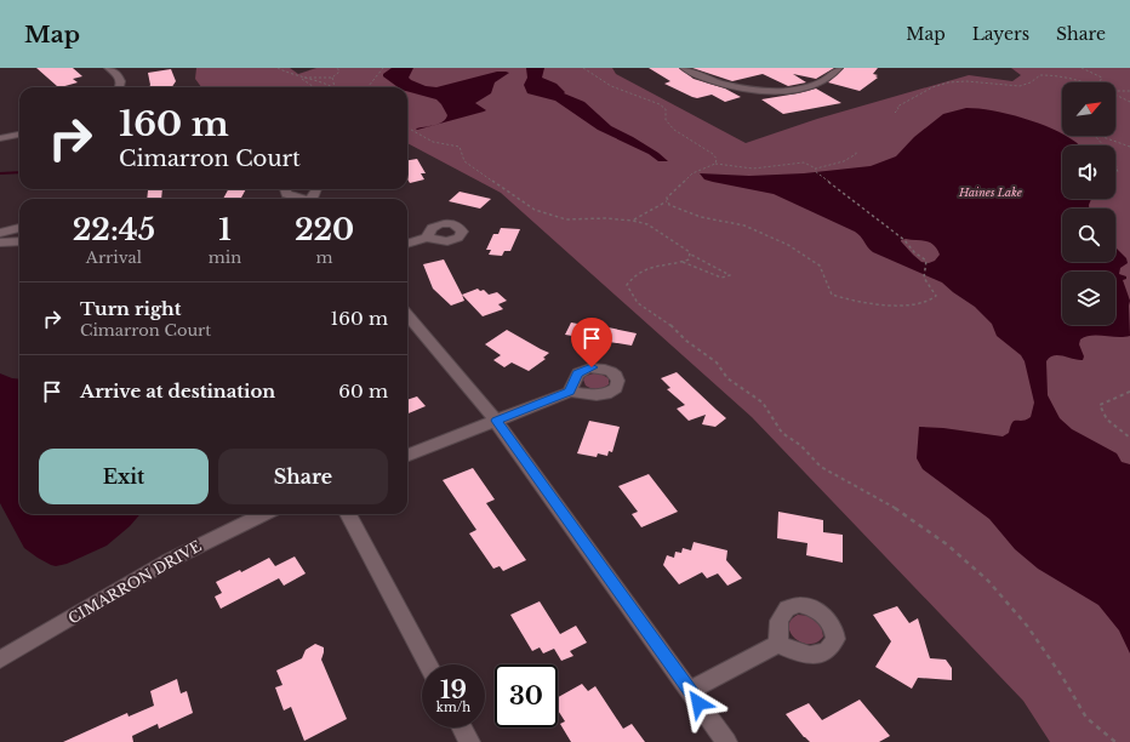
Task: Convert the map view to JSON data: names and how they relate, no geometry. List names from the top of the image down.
{
  "streets": {
    "street": ["CIMARRON DRIVE"]
  },
  "water": ["Haines Lake"],
  "north": "top right",
  "page": {
    "header": "Map",
    "nav": ["Map", "Layers", "Share"],
    "turn": ["160 m", "Cimarron Court"],
    "eta": [
      "22:45",
      "Arrival",
      "1",
      "min",
      "220",
      "m"
    ],
    "list": [
      {
        "name": "Turn right",
        "note": "Cimarron Court",
        "value": "160 m"
      },
      {
        "name": "Arrive at destination",
        "value": "60 m"
      }
    ],
    "buttons": ["Exit", "Share"],
    "speed": "19 km/h",
    "limit": "30"
  }
}
